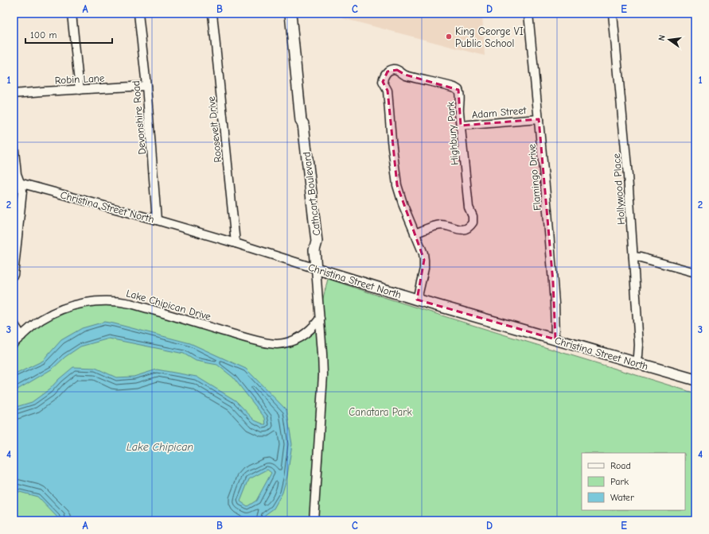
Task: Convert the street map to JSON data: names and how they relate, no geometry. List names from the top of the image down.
{
  "streets": {
    "main road": ["Cathcart Boulevard", "Christina Street North"],
    "street": [
      "Robin Lane",
      "Adam Street",
      "Devonshire Road",
      "Roosevelt Drive",
      "Highbury Park",
      "Flamingo Drive",
      "Hollywood Place",
      "Lake Chipican Drive"
    ]
  },
  "crossings": [
    ["Robin Lane", "Devonshire Road"],
    ["Adam Street", "Highbury Park"],
    ["Adam Street", "Flamingo Drive"],
    ["Devonshire Road", "Christina Street North"],
    ["Roosevelt Drive", "Christina Street North"],
    ["Highbury Park", "Christina Street North"],
    ["Flamingo Drive", "Christina Street North"],
    ["Hollywood Place", "Christina Street North"],
    ["Cathcart Boulevard", "Christina Street North"]
  ],
  "water": ["Lake Chipican"],
  "parks": ["Canatara Park"],
  "places": ["King George VI Public School"],
  "legend": ["Road", "Park", "Water"],
  "scale_bar": "100 m",
  "north": "left",
  "grid": {
    "columns": [
      "A",
      "B",
      "C",
      "D",
      "E"
    ],
    "rows": [
      "1",
      "2",
      "3",
      "4"
    ]
  }
}
